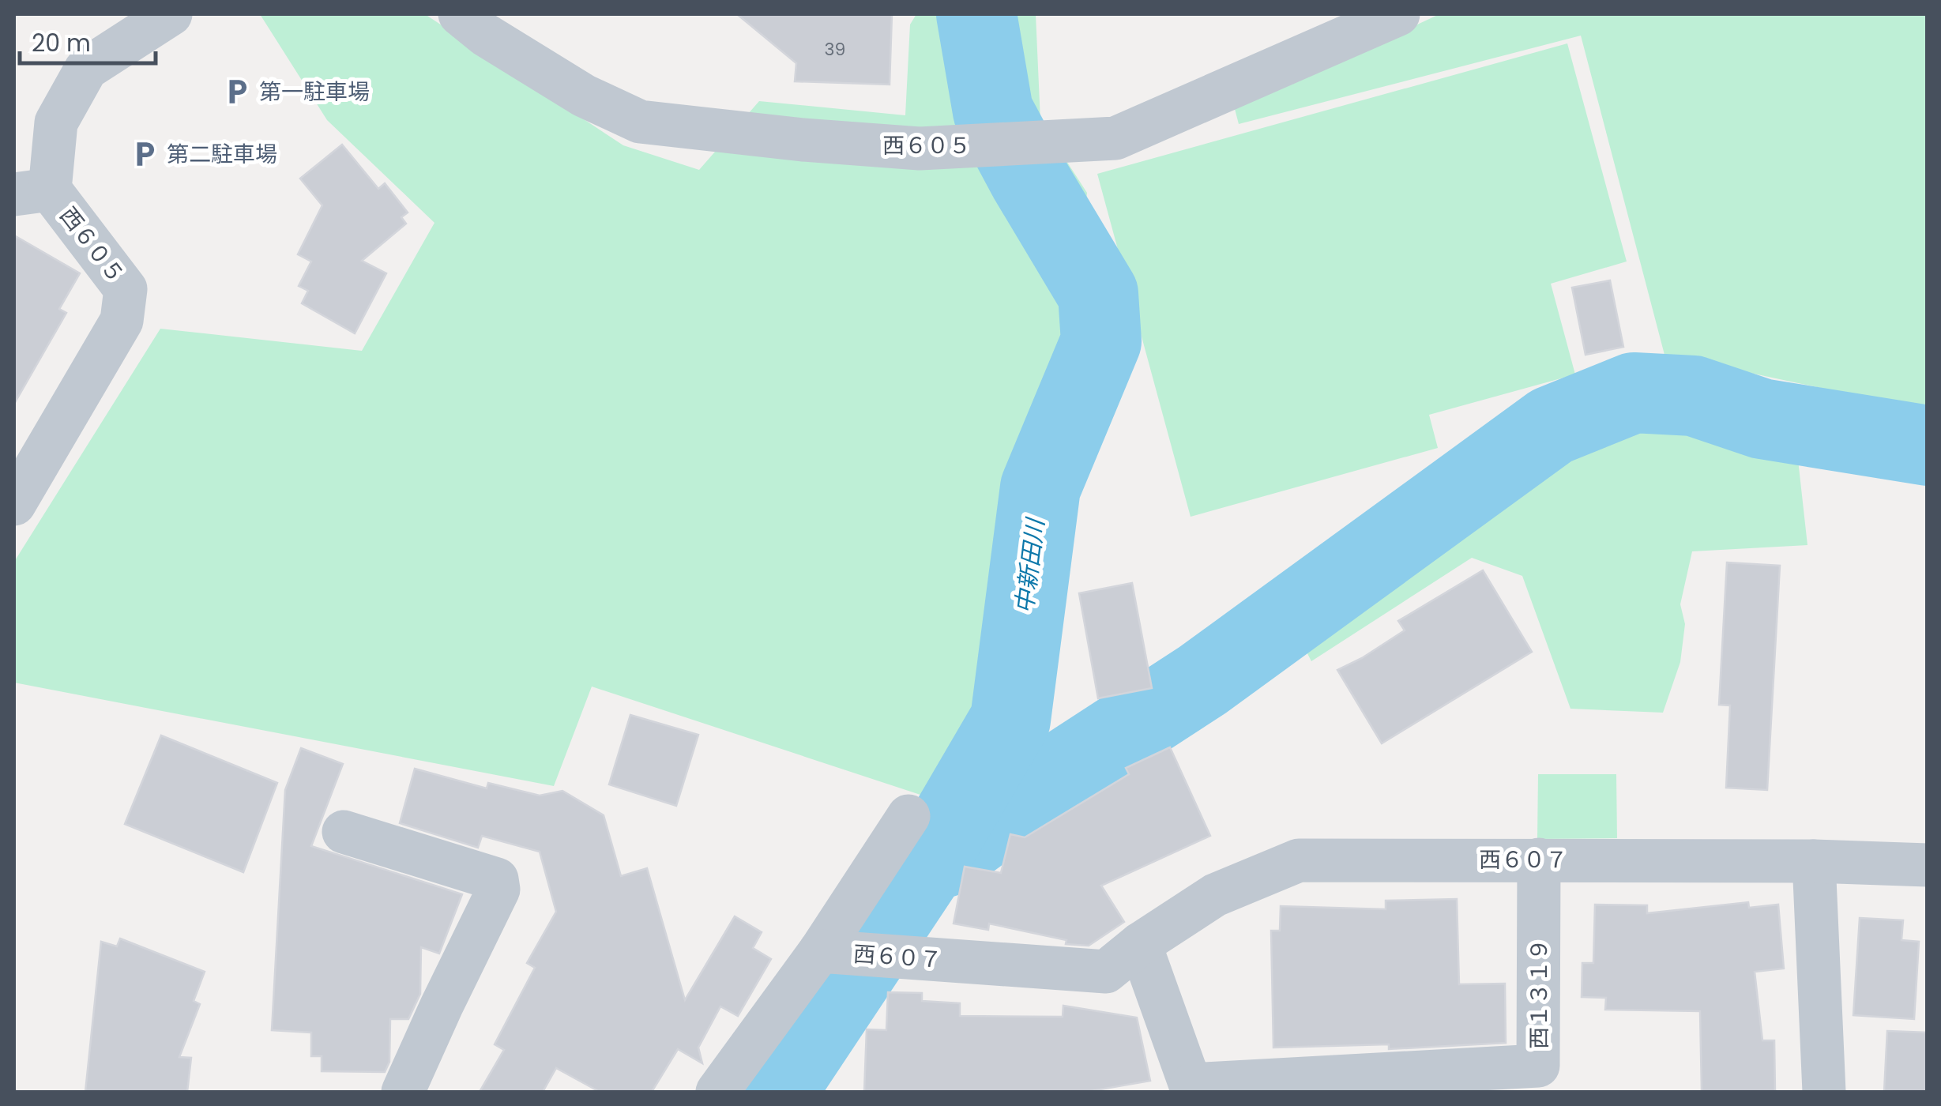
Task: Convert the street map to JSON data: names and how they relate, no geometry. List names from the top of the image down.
{
  "streets": {
    "street": ["西６０５", "西６０７", "西１３１９"]
  },
  "crossings": [
    ["西６０７", "西１３１９"]
  ],
  "water": ["中新田川"],
  "places": {
    "parking": ["第一駐車場", "第二駐車場"]
  },
  "house_numbers": ["39"],
  "scale_bar": "20 m"
}
